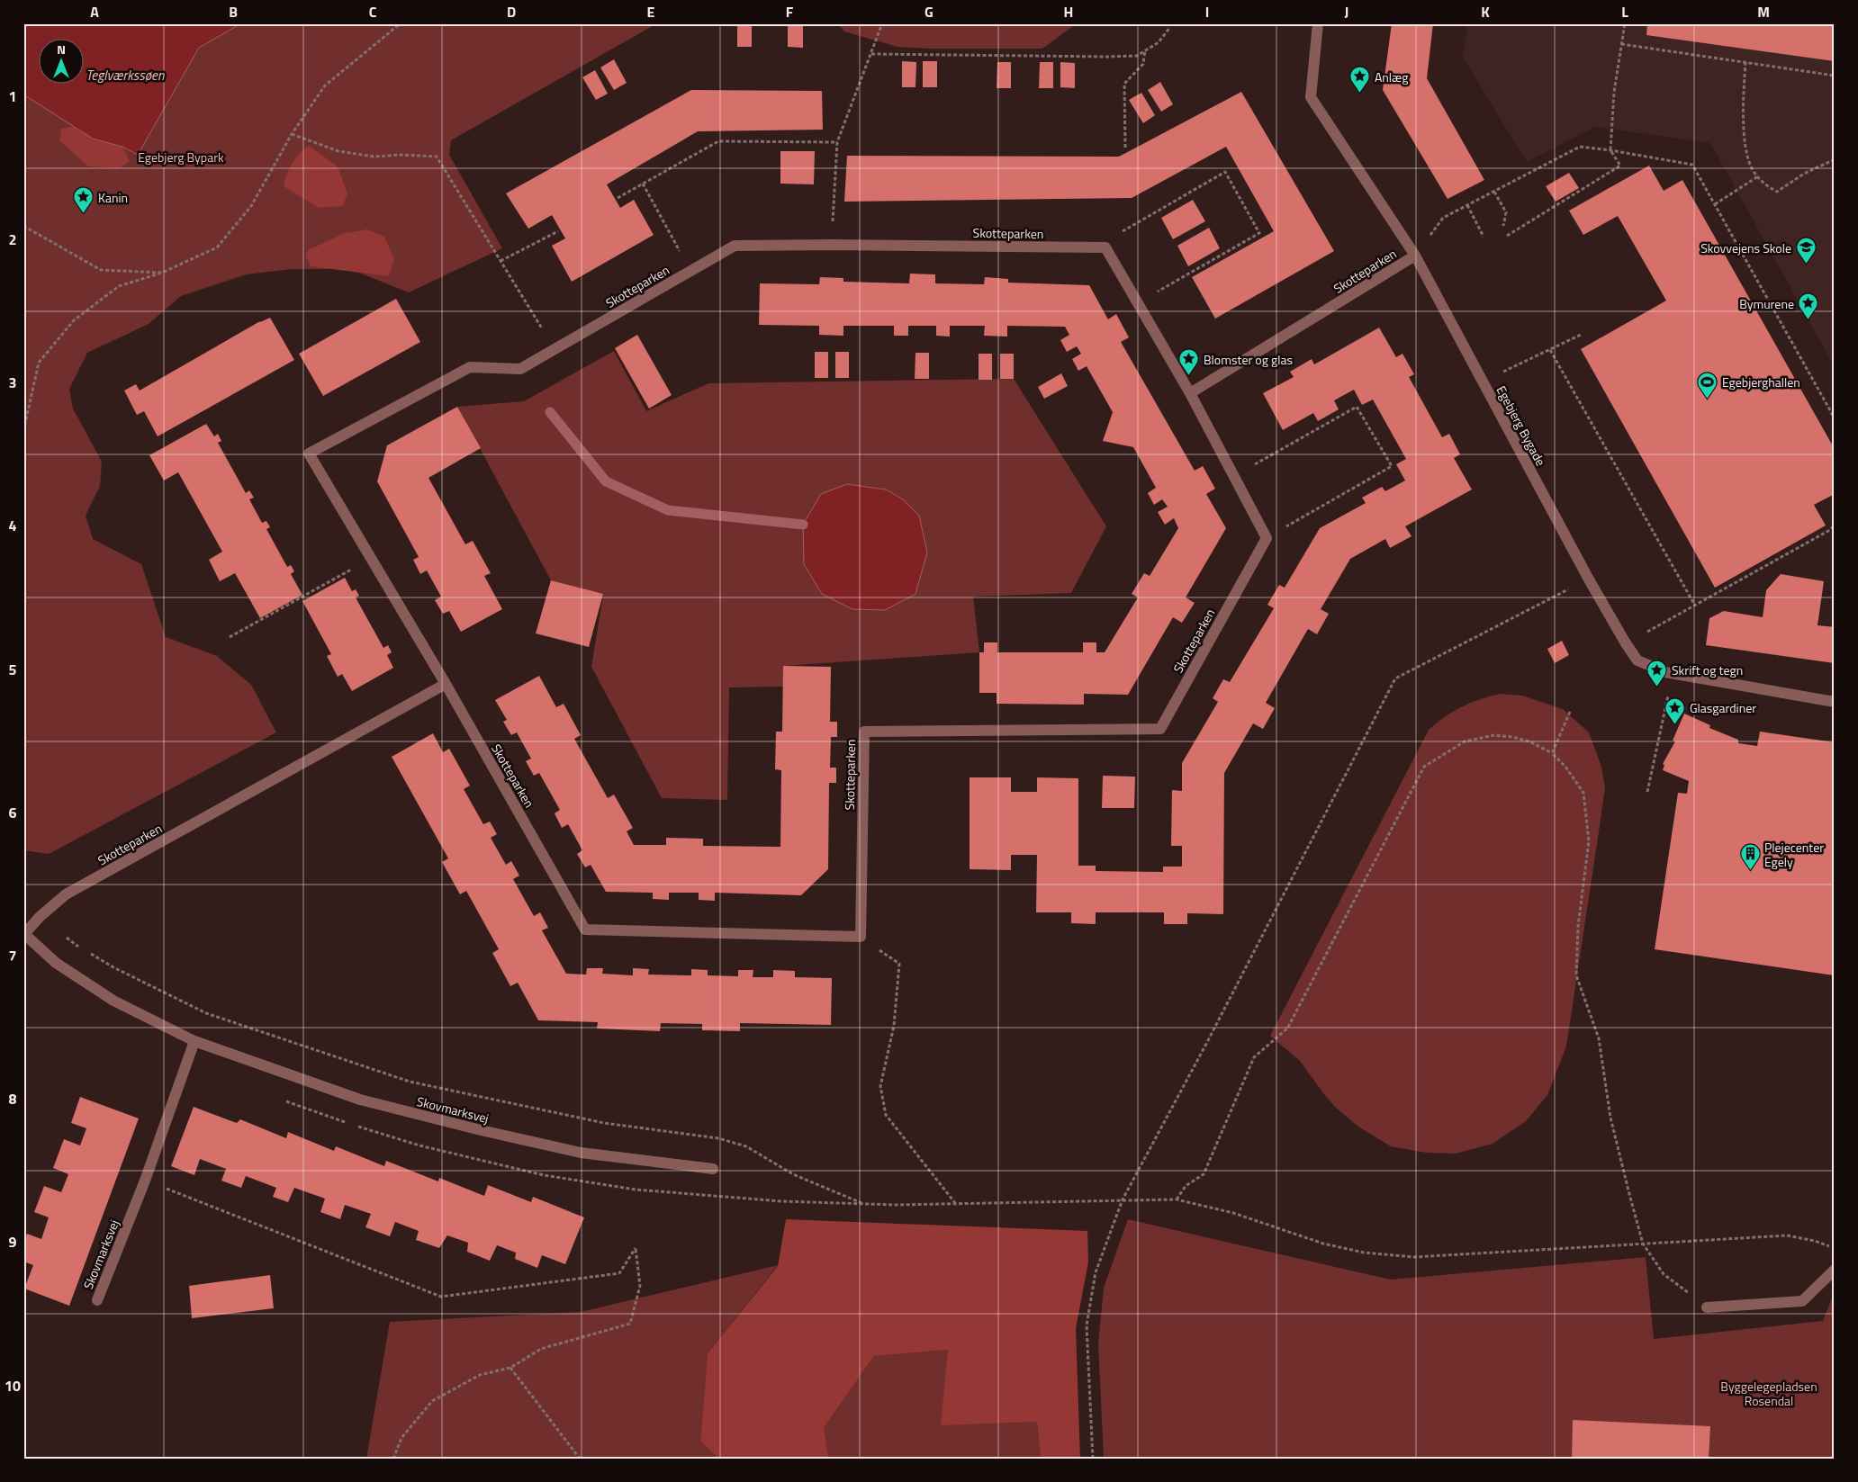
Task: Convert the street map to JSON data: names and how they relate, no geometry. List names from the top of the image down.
{
  "streets": {
    "street": ["Skotteparken", "Egebjerg Bygade", "Skovmarksvej"]
  },
  "crossings": [
    ["Skotteparken", "Egebjerg Bygade"],
    ["Skotteparken", "Skovmarksvej"]
  ],
  "water": ["Teglværkssøen"],
  "parks": ["Egebjerg Bypark", "Byggelegepladsen Rosendal"],
  "places": {
    "place": [
      "Anlæg",
      "Kanin",
      "Bymurene",
      "Blomster og glas",
      "Skrift og tegn",
      "Glasgardiner"
    ],
    "school or university": ["Skovvejens Skole"],
    "sports": ["Egebjerghallen"],
    "building": ["Plejecenter Egely"]
  },
  "north": "top",
  "grid": {
    "columns": [
      "A",
      "B",
      "C",
      "D",
      "E",
      "F",
      "G",
      "H",
      "I",
      "J",
      "K",
      "L",
      "M"
    ],
    "rows": [
      "1",
      "2",
      "3",
      "4",
      "5",
      "6",
      "7",
      "8",
      "9",
      "10"
    ]
  }
}
